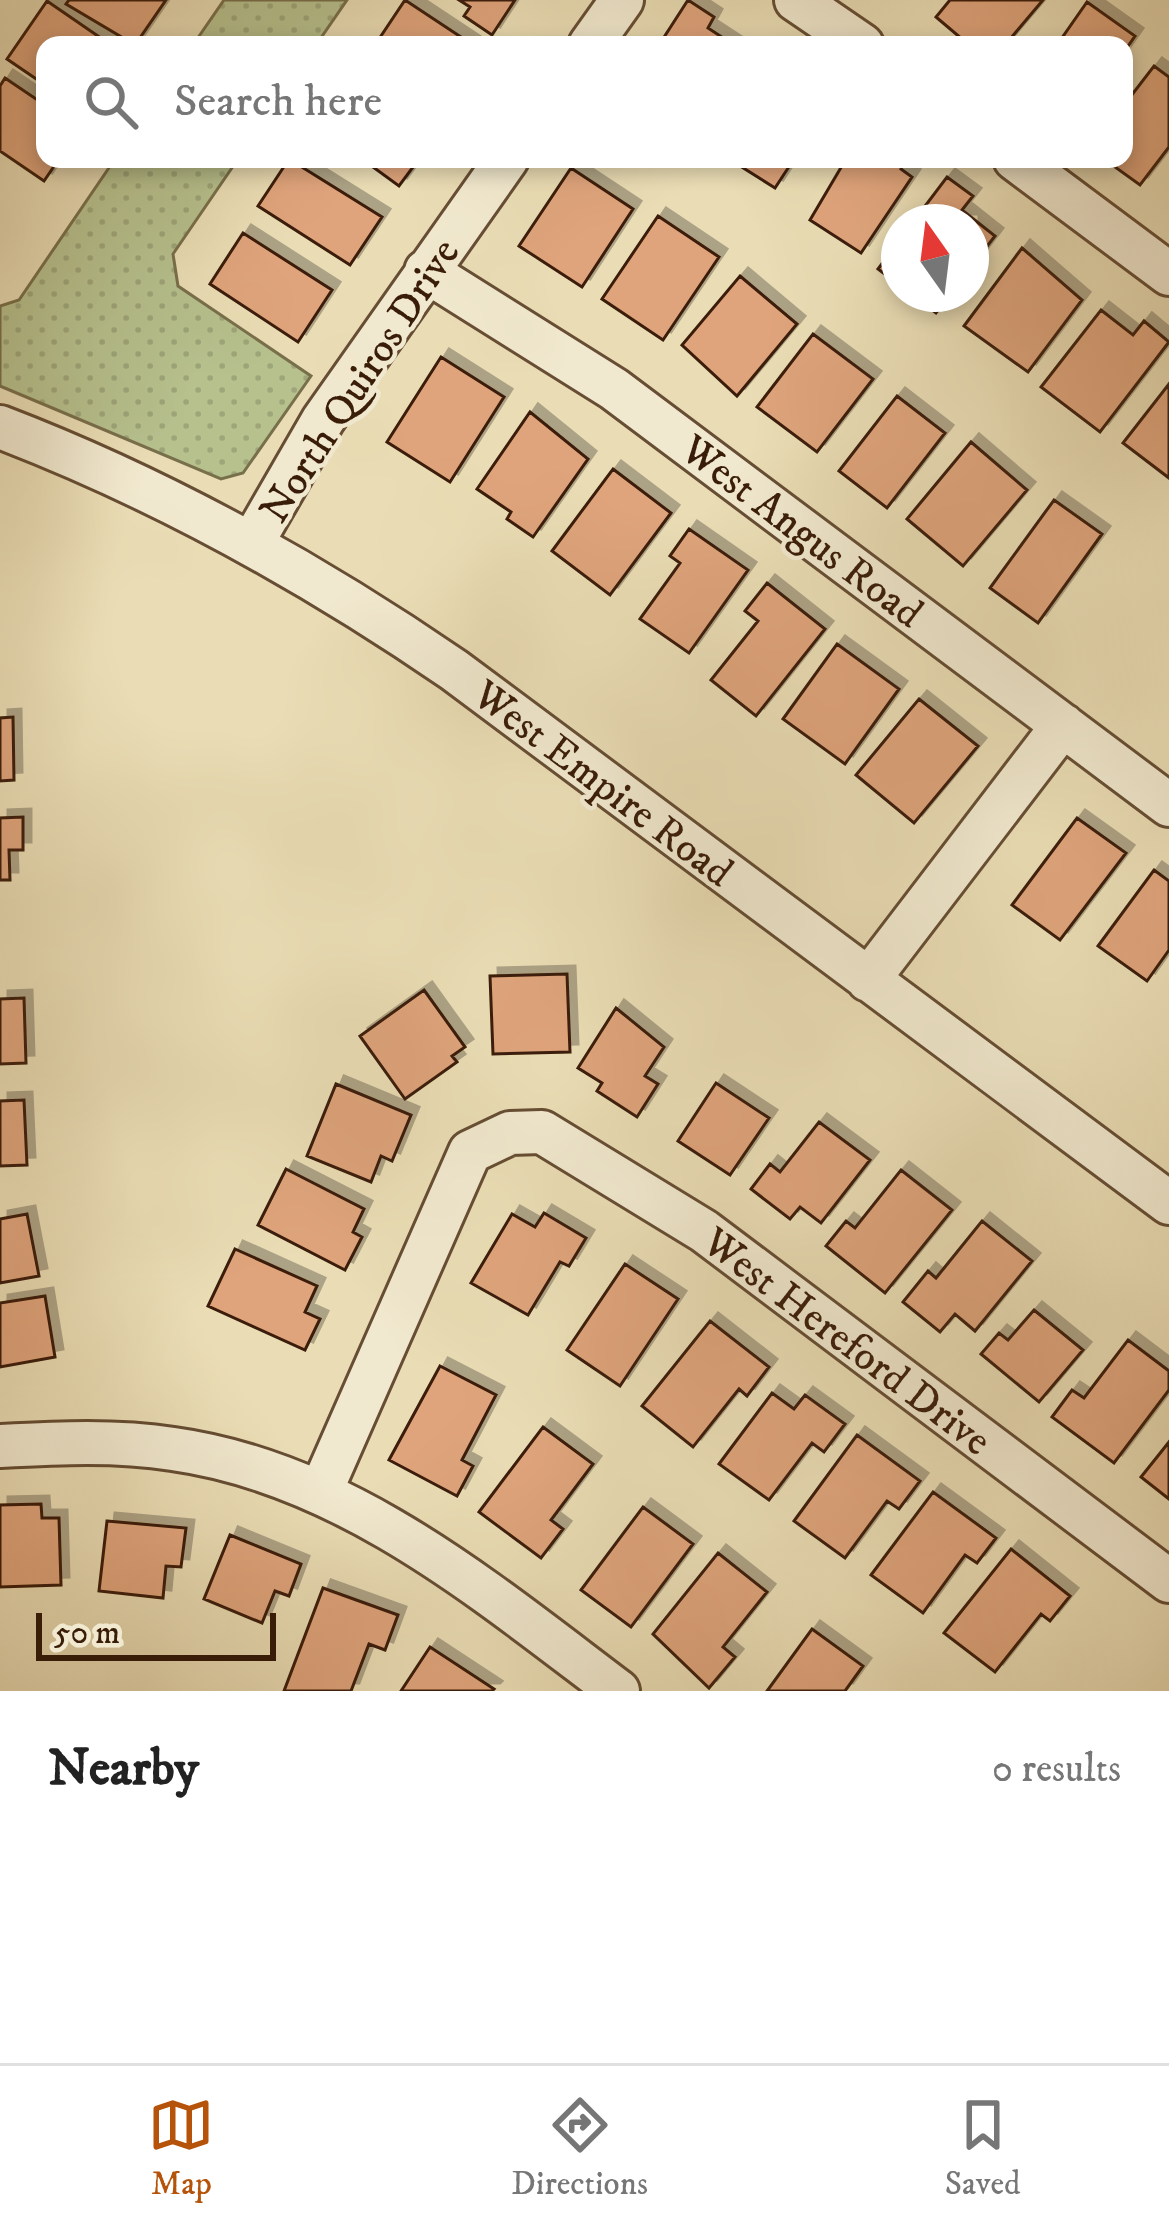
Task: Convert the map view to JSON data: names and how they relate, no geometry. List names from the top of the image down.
{
  "streets": {
    "street": [
      "North Quiros Drive",
      "West Angus Road",
      "West Empire Road",
      "West Hereford Drive"
    ]
  },
  "crossings": [
    ["North Quiros Drive", "West Angus Road"],
    ["North Quiros Drive", "West Empire Road"]
  ],
  "scale_bar": "50 m",
  "north": "top",
  "page": {
    "search": "Search here",
    "scale": "50 m",
    "heading": ["Nearby", "0 results"],
    "nav": ["Map", "Directions", "Saved"]
  }
}
